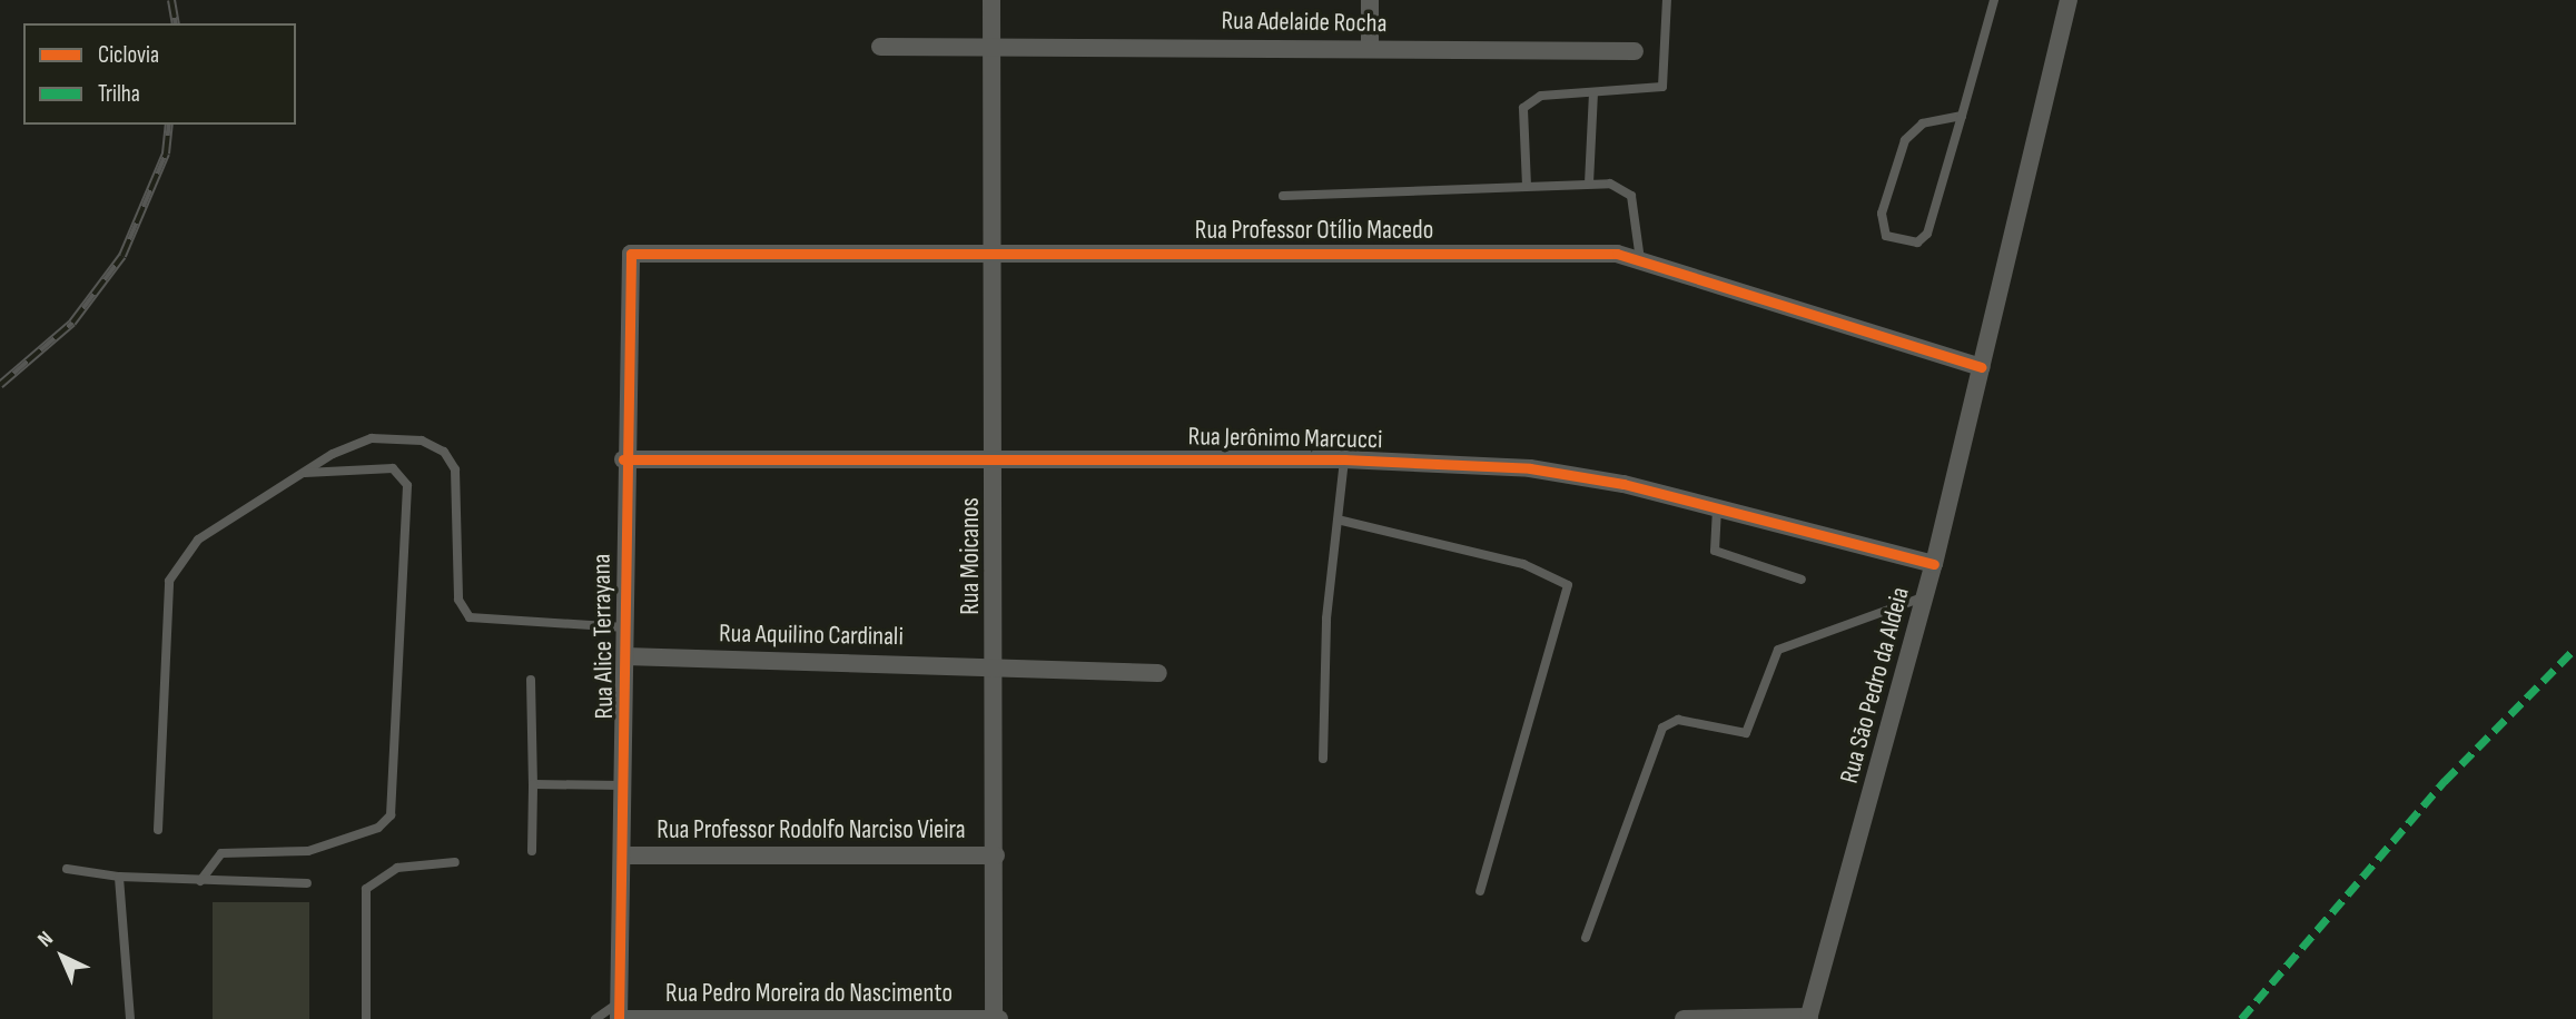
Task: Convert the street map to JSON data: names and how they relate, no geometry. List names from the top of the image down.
{
  "streets": {
    "street": [
      "Rua Adelaide Rocha",
      "Rua Professor Otílio Macedo",
      "Rua Jerônimo Marcucci",
      "Rua Moicanos",
      "Rua Aquilino Cardinali",
      "Rua Alice Terrayana",
      "Rua São Pedro da Aldeia",
      "Rua Professor Rodolfo Narciso Vieira",
      "Rua Pedro Moreira do Nascimento"
    ]
  },
  "crossings": [
    ["Rua Adelaide Rocha", "Rua Moicanos"],
    ["Rua Professor Otílio Macedo", "Rua Moicanos"],
    ["Rua Professor Otílio Macedo", "Rua Alice Terrayana"],
    ["Rua Professor Otílio Macedo", "Rua São Pedro da Aldeia"],
    ["Rua Jerônimo Marcucci", "Rua Moicanos"],
    ["Rua Jerônimo Marcucci", "Rua Alice Terrayana"],
    ["Rua Jerônimo Marcucci", "Rua São Pedro da Aldeia"],
    ["Rua Moicanos", "Rua Aquilino Cardinali"],
    ["Rua Moicanos", "Rua Professor Rodolfo Narciso Vieira"],
    ["Rua Moicanos", "Rua Pedro Moreira do Nascimento"],
    ["Rua Aquilino Cardinali", "Rua Alice Terrayana"],
    ["Rua Alice Terrayana", "Rua Professor Rodolfo Narciso Vieira"],
    ["Rua Alice Terrayana", "Rua Pedro Moreira do Nascimento"]
  ],
  "legend": ["Ciclovia", "Trilha"],
  "north": "top left"
}
